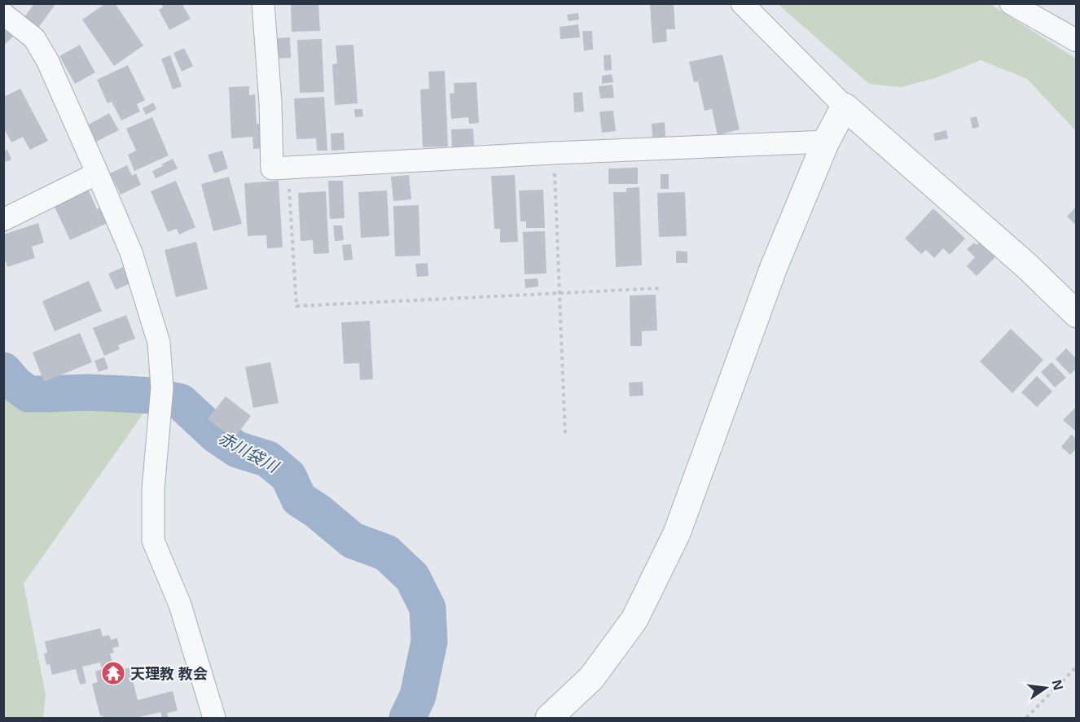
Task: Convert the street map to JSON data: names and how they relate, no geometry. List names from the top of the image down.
{
  "water": ["赤川袋川"],
  "places": {
    "temple": ["天理教 教会"]
  },
  "north": "right"
}
